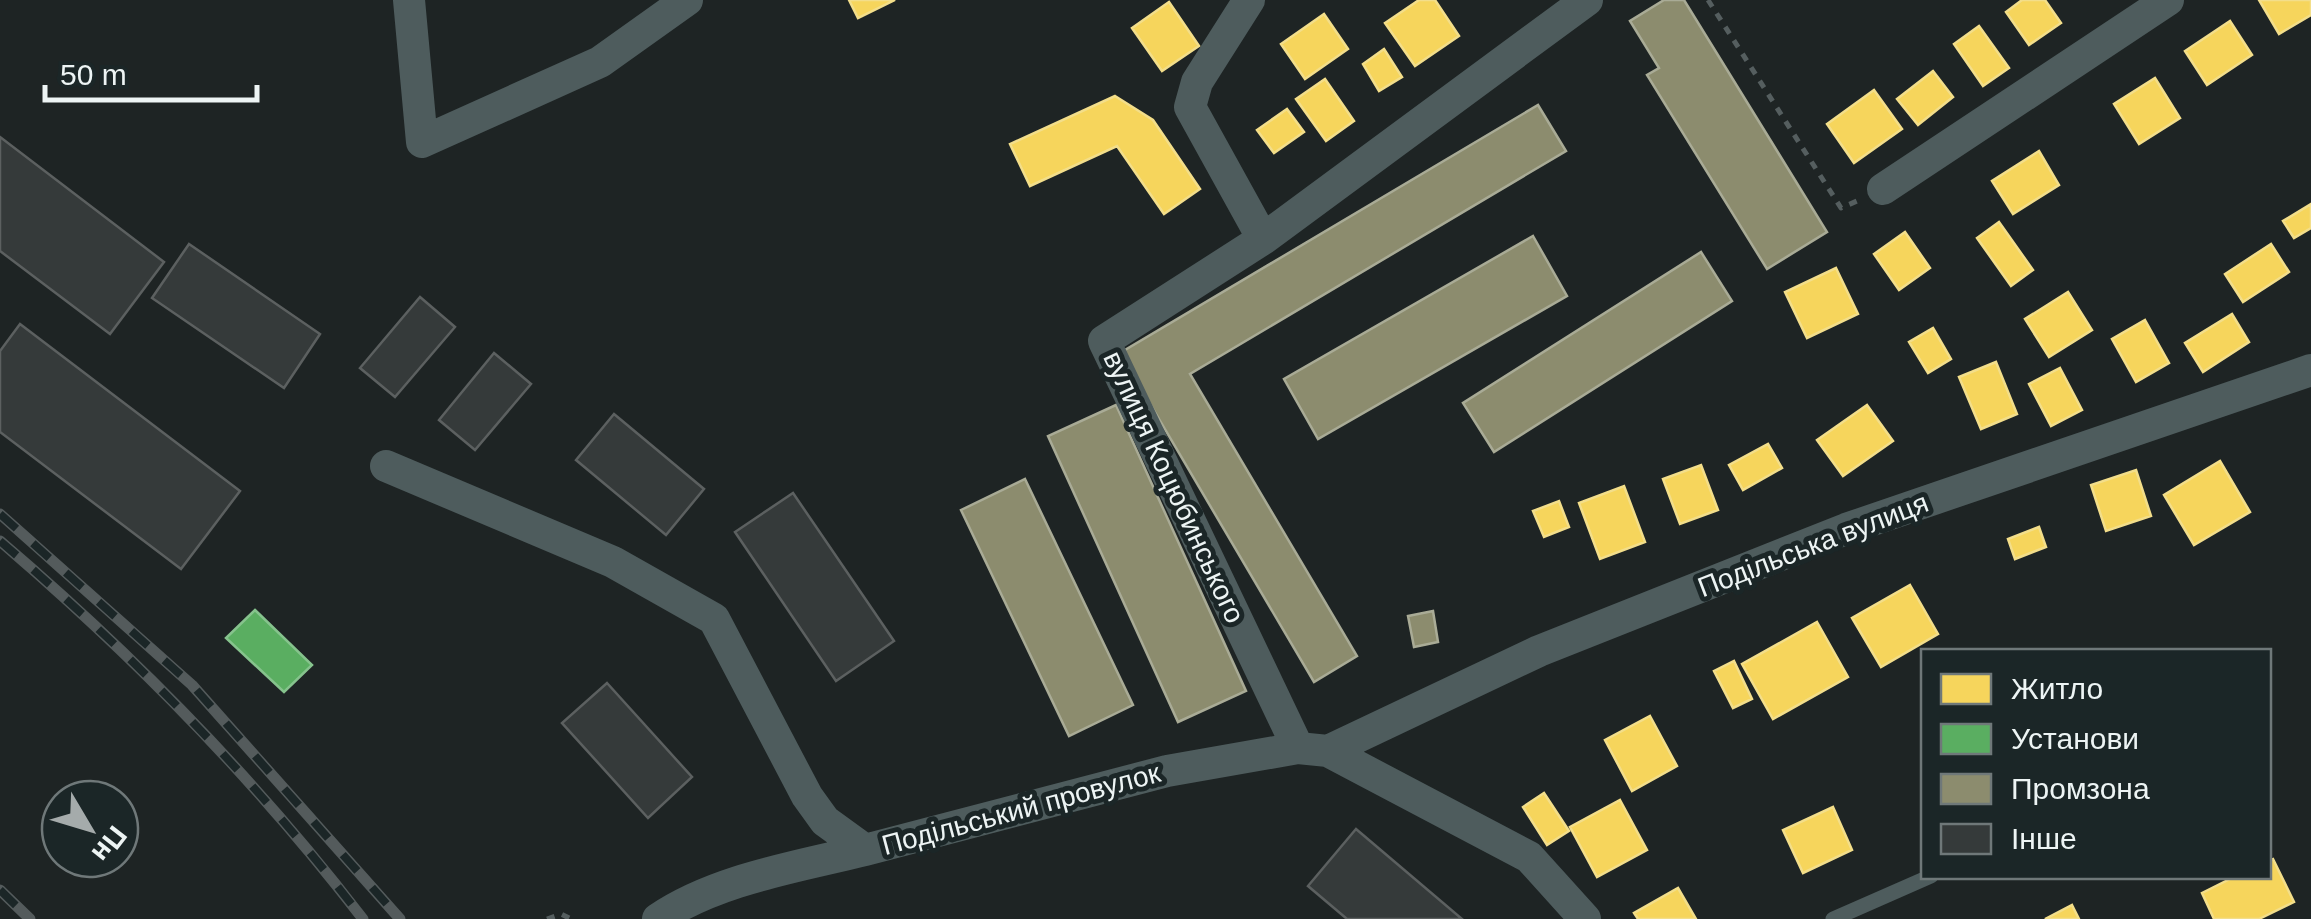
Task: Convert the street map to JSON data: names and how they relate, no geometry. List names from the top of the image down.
{
  "streets": {
    "street": ["вулиця Коцюбинського", "Подільська вулиця", "Подільський провулок"]
  },
  "crossings": [
    ["вулиця Коцюбинського", "Подільська вулиця"],
    ["вулиця Коцюбинського", "Подільський провулок"],
    ["Подільська вулиця", "Подільський провулок"]
  ],
  "legend": [
    "Житло",
    "Установи",
    "Промзона",
    "Інше"
  ],
  "scale_bar": "50 m",
  "north": "bottom right"
}
